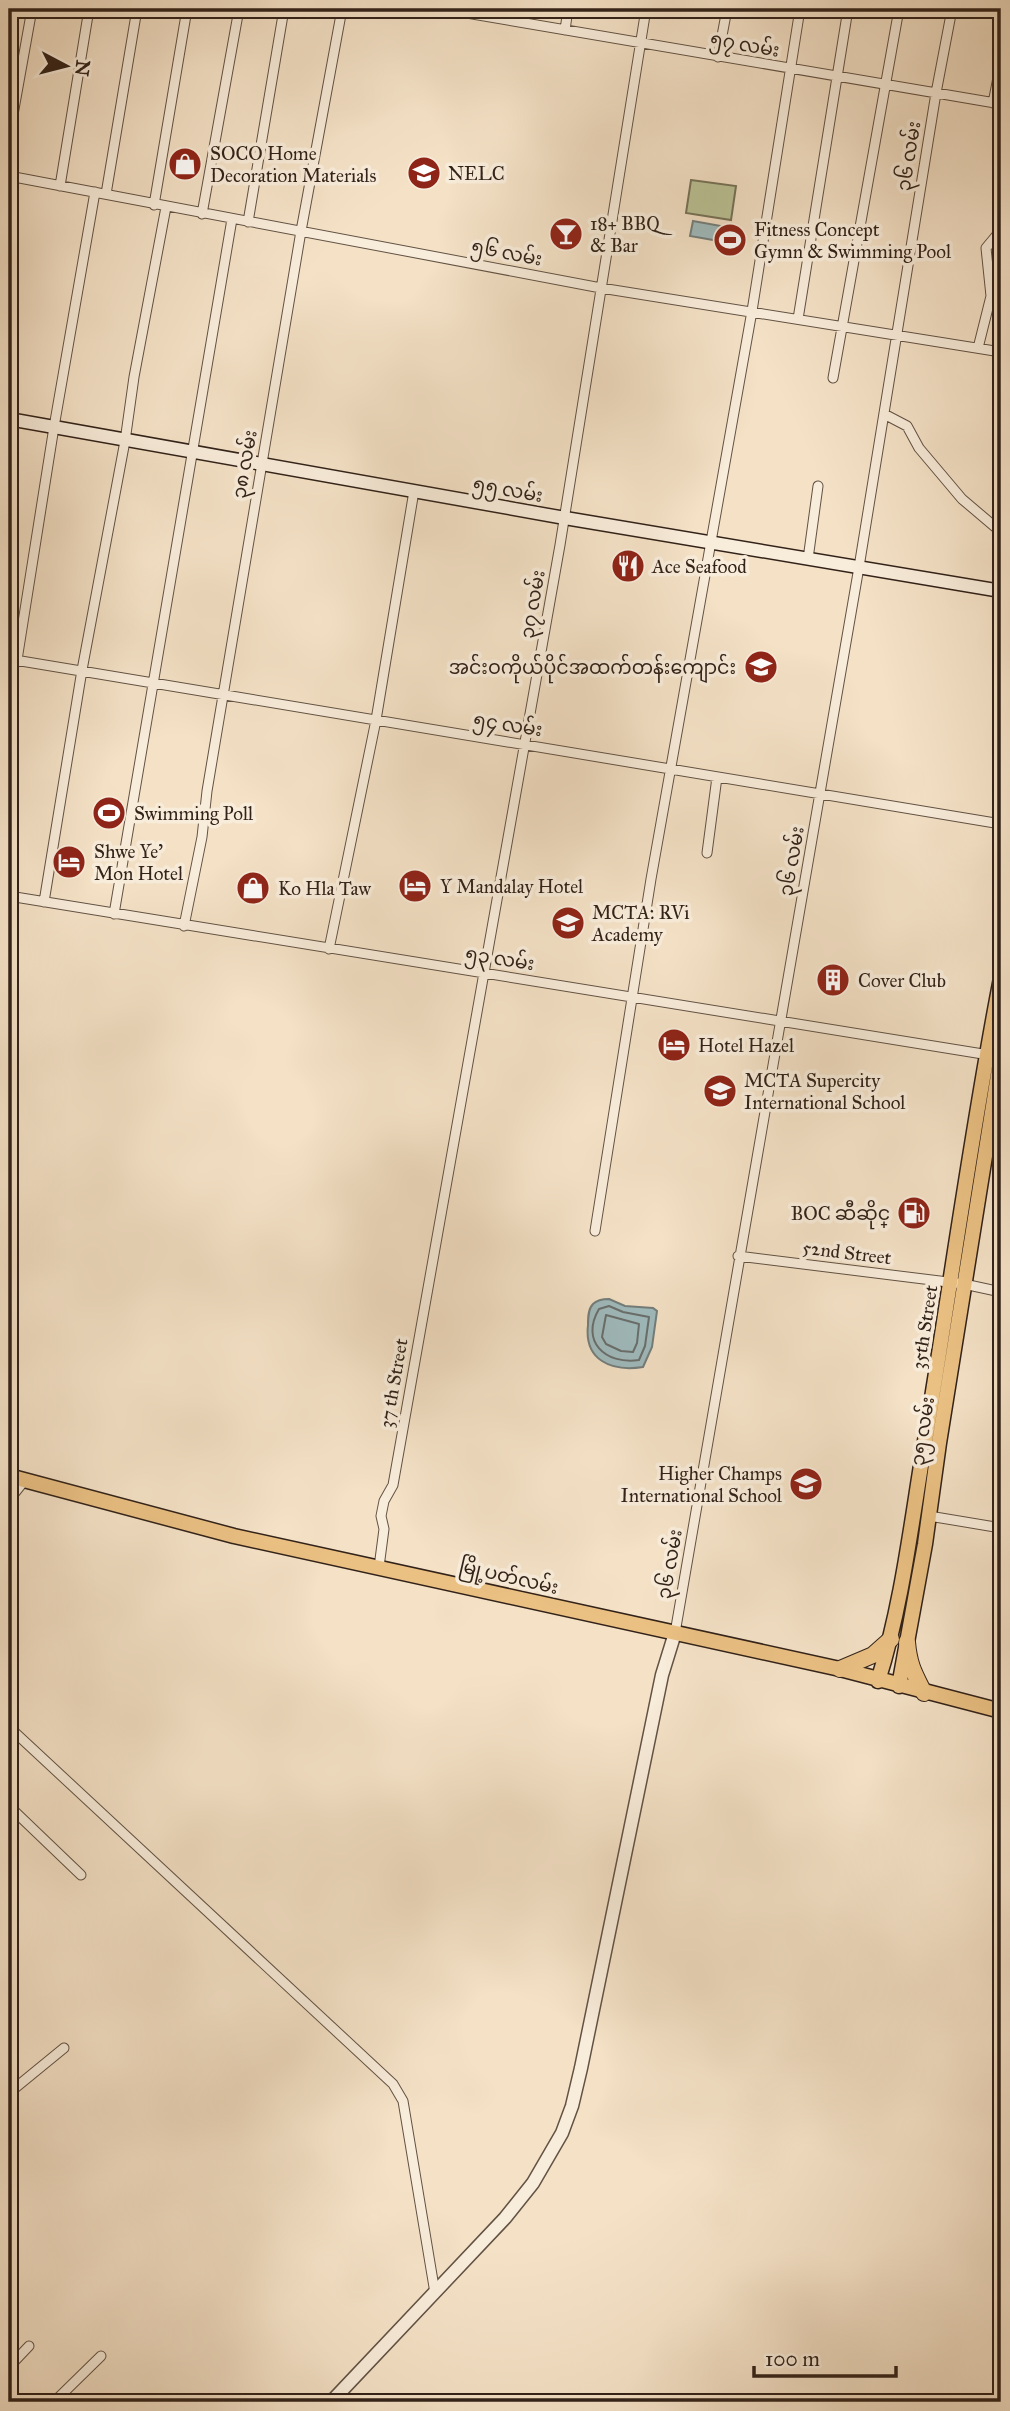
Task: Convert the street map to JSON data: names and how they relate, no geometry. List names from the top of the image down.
{
  "streets": {
    "main road": [
      "၅၅ လမ်း",
      "35th Street",
      "၃၅ လမ်း",
      "မြို့ပတ်လမ်း"
    ],
    "street": [
      "၅၇ လမ်း",
      "၃၆ လမ်း",
      "၅၆ လမ်း",
      "၃၈ လမ်း",
      "၃၇ လမ်း",
      "၅၄ လမ်း",
      "၅၃ လမ်း",
      "52nd Street",
      "37 th Street"
    ]
  },
  "crossings": [
    ["၅၇ လမ်း", "၃၆ လမ်း"],
    ["၅၇ လမ်း", "၃၇ လမ်း"],
    ["၃၆ လမ်း", "၅၆ လမ်း"],
    ["၃၆ လမ်း", "၅၅ လမ်း"],
    ["၃၆ လမ်း", "၅၄ လမ်း"],
    ["၃၆ လမ်း", "၅၃ လမ်း"],
    ["၃၆ လမ်း", "52nd Street"],
    ["၃၆ လမ်း", "မြို့ပတ်လမ်း"],
    ["၅၆ လမ်း", "၃၈ လမ်း"],
    ["၅၆ လမ်း", "၃၇ လမ်း"],
    ["၃၈ လမ်း", "၅၅ လမ်း"],
    ["၃၈ လမ်း", "၅၄ လမ်း"],
    ["၃၈ လမ်း", "၅၃ လမ်း"],
    ["၅၅ လမ်း", "၃၇ လမ်း"],
    ["၃၇ လမ်း", "၅၄ လမ်း"],
    ["၃၇ လမ်း", "၅၃ လမ်း"],
    ["၃၇ လမ်း", "37 th Street"],
    ["၅၃ လမ်း", "၃၅ လမ်း"],
    ["52nd Street", "35th Street"],
    ["52nd Street", "၃၅ လမ်း"],
    ["35th Street", "၃၅ လမ်း"],
    ["35th Street", "မြို့ပတ်လမ်း"],
    ["37 th Street", "မြို့ပတ်လမ်း"],
    ["၃၅ လမ်း", "မြို့ပတ်လမ်း"]
  ],
  "places": {
    "shop": ["SOCO Home Decoration Materials", "Ko Hla Taw"],
    "school or university": [
      "NELC",
      "အင်းဝကိုယ်ပိုင်အထက်တန်းကျောင်း",
      "MCTA: RVi Academy",
      "MCTA Supercity International School",
      "Higher Champs International School"
    ],
    "bar": ["18+ BBQ & Bar"],
    "sports": ["Fitness Concept Gymn & Swimming Pool", "Swimming Poll"],
    "restaurant": ["Ace Seafood"],
    "hotel": ["Shwe Ye' Mon Hotel", "Y Mandalay Hotel", "Hotel Hazel"],
    "building": ["Cover Club"],
    "fuel station": ["BOC ဆီဆိုင္"]
  },
  "scale_bar": "100 m",
  "north": "right"
}
